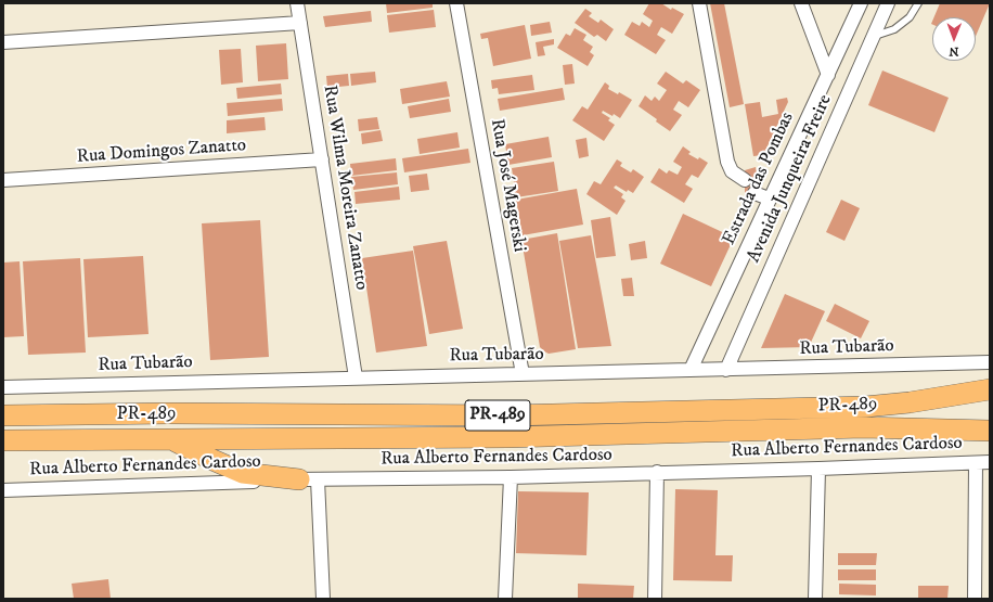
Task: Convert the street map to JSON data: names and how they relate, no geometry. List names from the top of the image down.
{
  "streets": {
    "main road": ["PR-489"],
    "street": [
      "Rua Domingos Zanatto",
      "Estrada das Pombas",
      "Avenida Junqueira Freire",
      "Rua José Magerski",
      "Rua Wilma Moreira Zanatto",
      "Rua Tubarão",
      "Rua Alberto Fernandes Cardoso"
    ]
  },
  "crossings": [
    ["Rua Domingos Zanatto", "Rua Wilma Moreira Zanatto"],
    ["Estrada das Pombas", "Rua Tubarão"],
    ["Avenida Junqueira Freire", "Rua Tubarão"],
    ["Rua José Magerski", "Rua Tubarão"],
    ["Rua Wilma Moreira Zanatto", "Rua Tubarão"]
  ],
  "north": "bottom"
}
